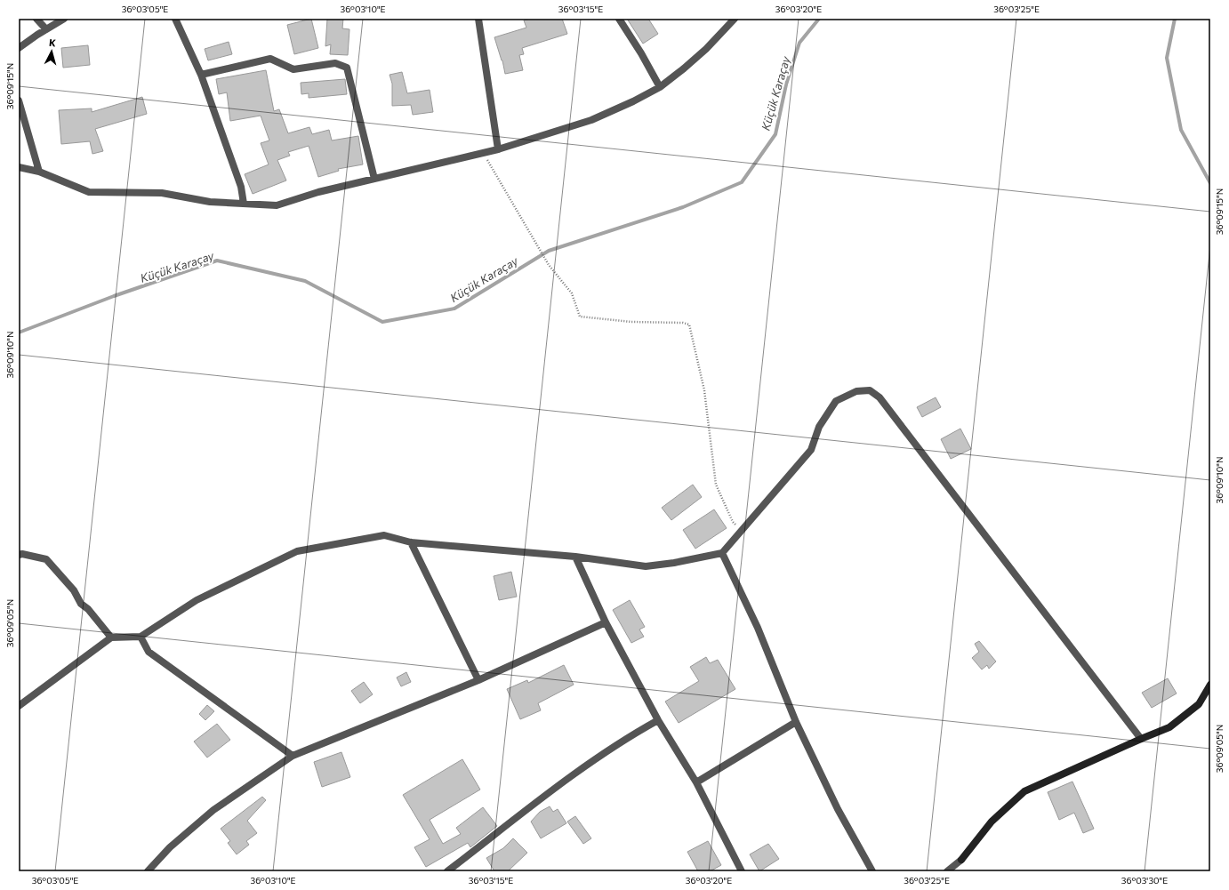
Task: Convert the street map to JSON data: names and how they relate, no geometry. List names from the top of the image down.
{
  "water": ["Küçük Karaçay"],
  "north": "top",
  "coordinates": [
    "36°03'05\"E",
    "36°03'10\"E",
    "36°03'15\"E",
    "36°03'20\"E",
    "36°03'25\"E",
    "36°09'15\"N",
    "36°09'10\"N",
    "36°09'05\"N",
    "36°03'30\"E"
  ]
}
